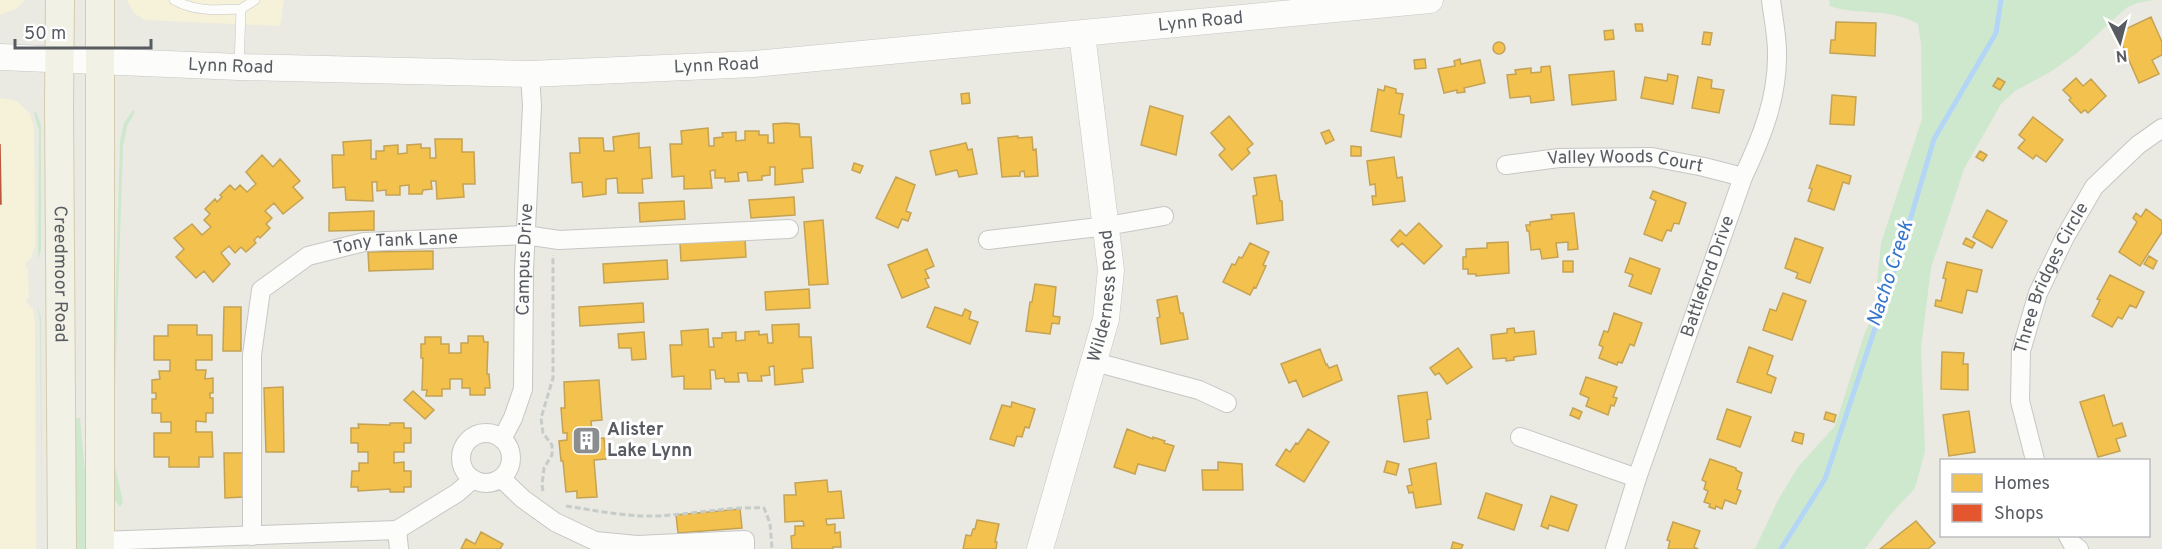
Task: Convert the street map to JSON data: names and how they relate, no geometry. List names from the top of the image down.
{
  "streets": {
    "main road": ["Lynn Road", "Creedmoor Road", "Wilderness Road"],
    "street": [
      "Valley Woods Court",
      "Tony Tank Lane",
      "Campus Drive",
      "Battleford Drive",
      "Three Bridges Circle"
    ]
  },
  "crossings": [
    ["Lynn Road", "Campus Drive"],
    ["Lynn Road", "Creedmoor Road"],
    ["Lynn Road", "Wilderness Road"],
    ["Valley Woods Court", "Battleford Drive"],
    ["Tony Tank Lane", "Campus Drive"]
  ],
  "water": ["Nacho Creek"],
  "places": {
    "building": ["Alister Lake Lynn"]
  },
  "legend": ["Homes", "Shops"],
  "scale_bar": "50 m",
  "north": "bottom"
}
